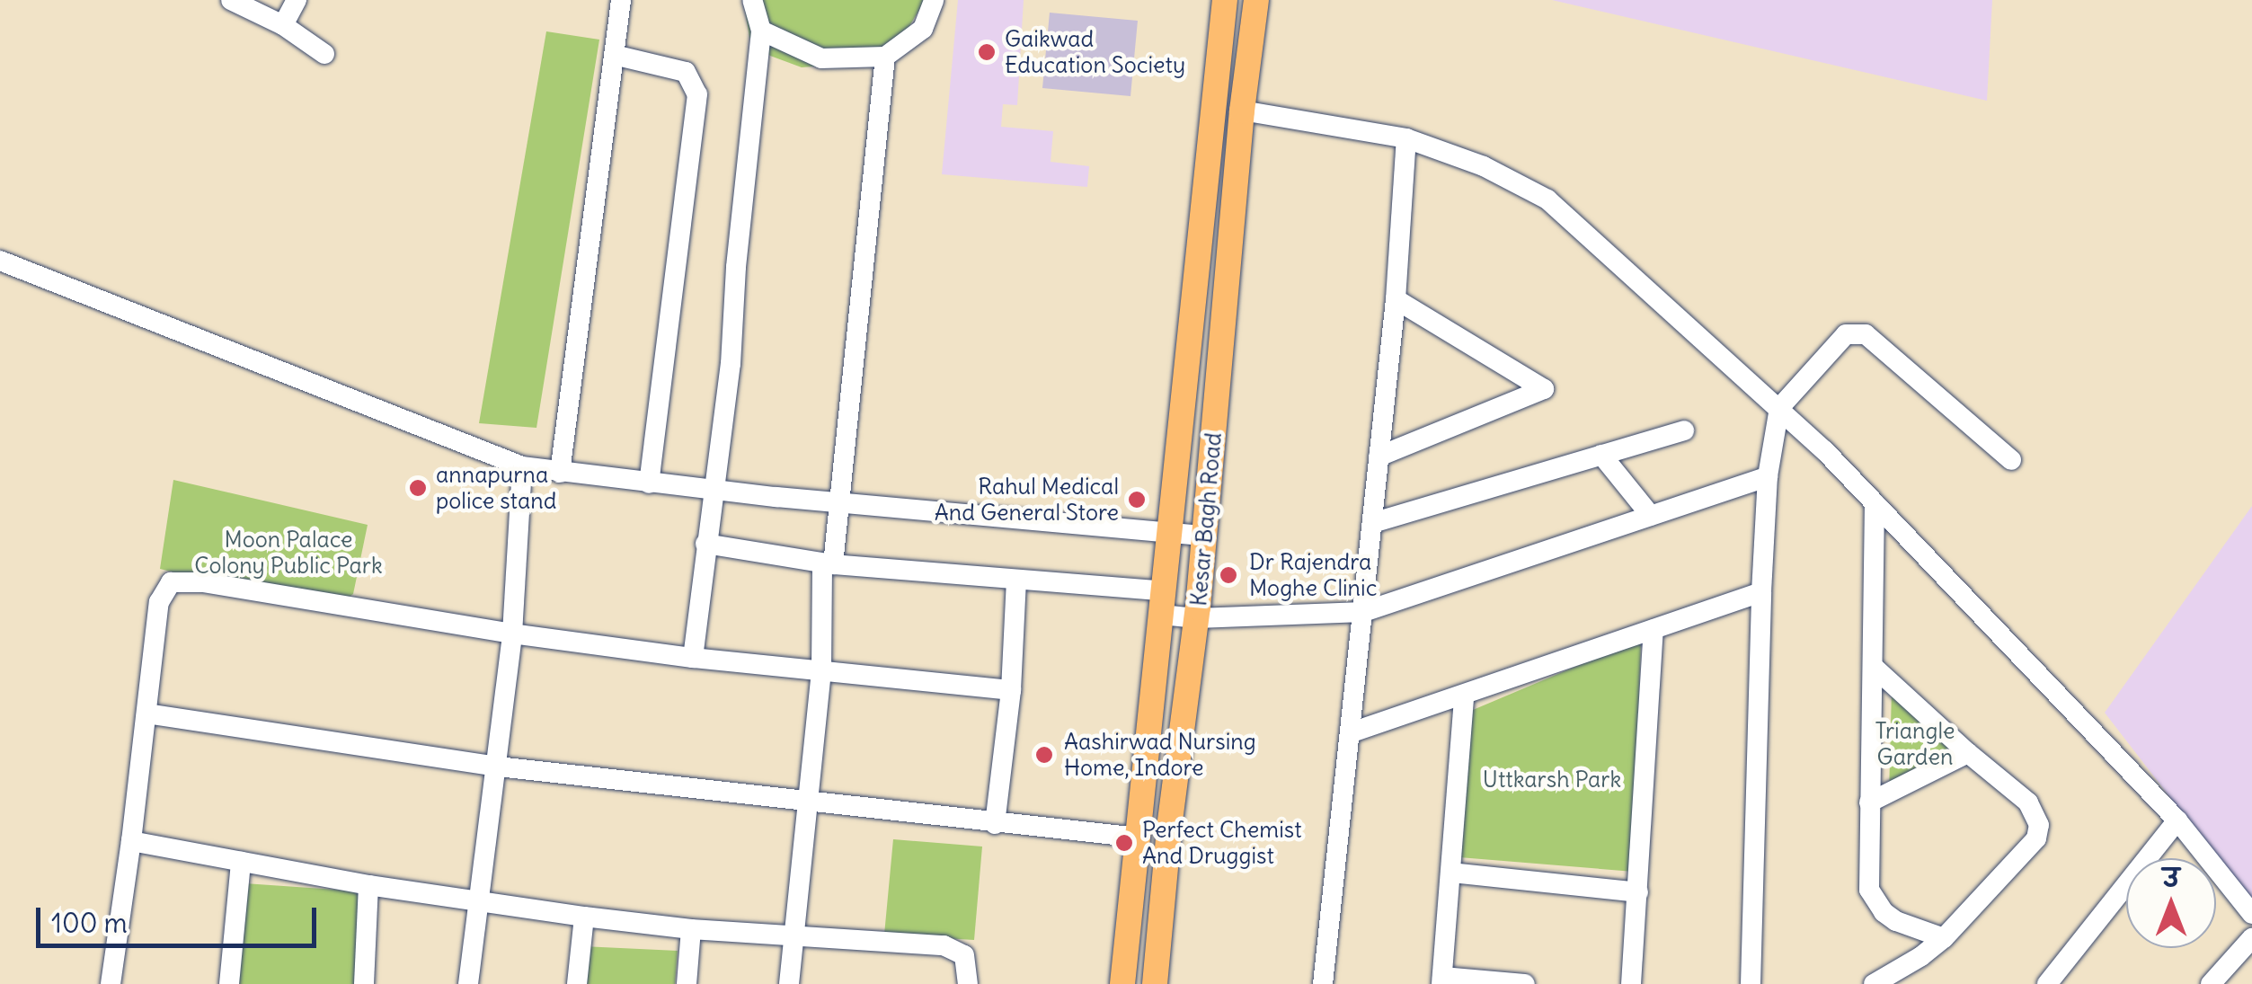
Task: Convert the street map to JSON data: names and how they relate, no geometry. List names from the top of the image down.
{
  "streets": {
    "main road": ["Kesar Bagh Road"]
  },
  "parks": ["Moon Palace Colony Public Park", "Triangle Garden", "Uttkarsh Park"],
  "places": [
    "Gaikwad Education Society",
    "annapurna police stand",
    "Rahul Medical And General Store",
    "Dr Rajendra Moghe Clinic",
    "Aashirwad Nursing Home, Indore",
    "Perfect Chemist And Druggist"
  ],
  "scale_bar": "100 m",
  "north": "top"
}
